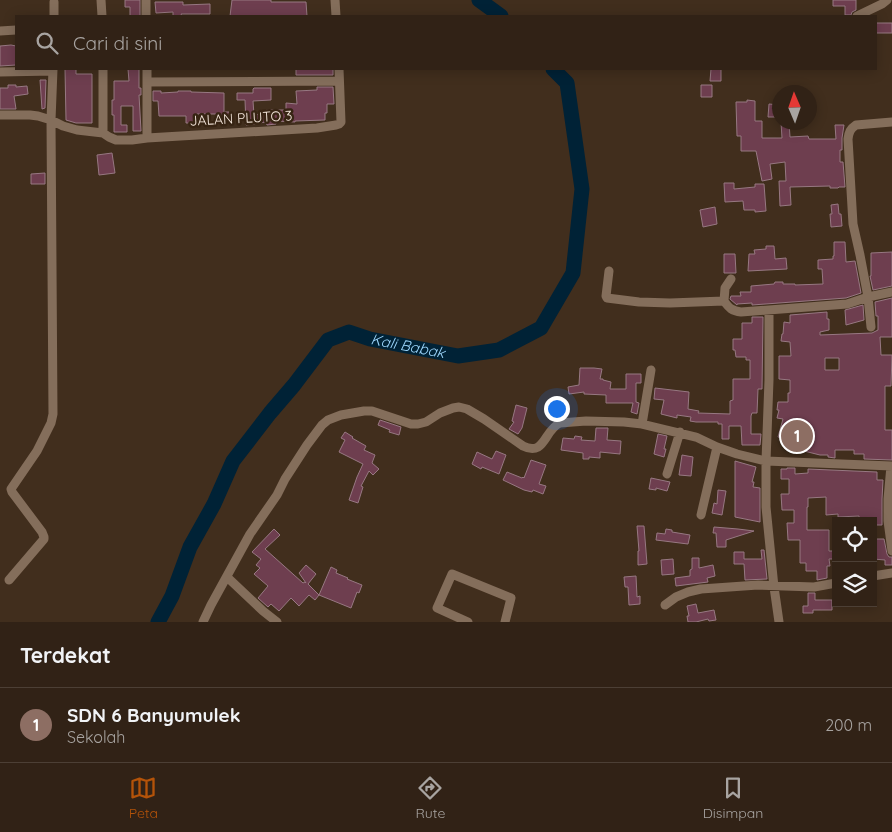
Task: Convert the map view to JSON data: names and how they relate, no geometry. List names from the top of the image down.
{
  "streets": {
    "street": ["JALAN PLUTO 3"]
  },
  "water": ["Kali Babak"],
  "north": "top",
  "page": {
    "search": "Cari di sini",
    "pins": "1",
    "heading": "Terdekat",
    "list": [
      {
        "mark": "1",
        "name": "SDN 6 Banyumulek",
        "note": "Sekolah",
        "value": "200 m"
      }
    ],
    "nav": ["Peta", "Rute", "Disimpan"]
  }
}
